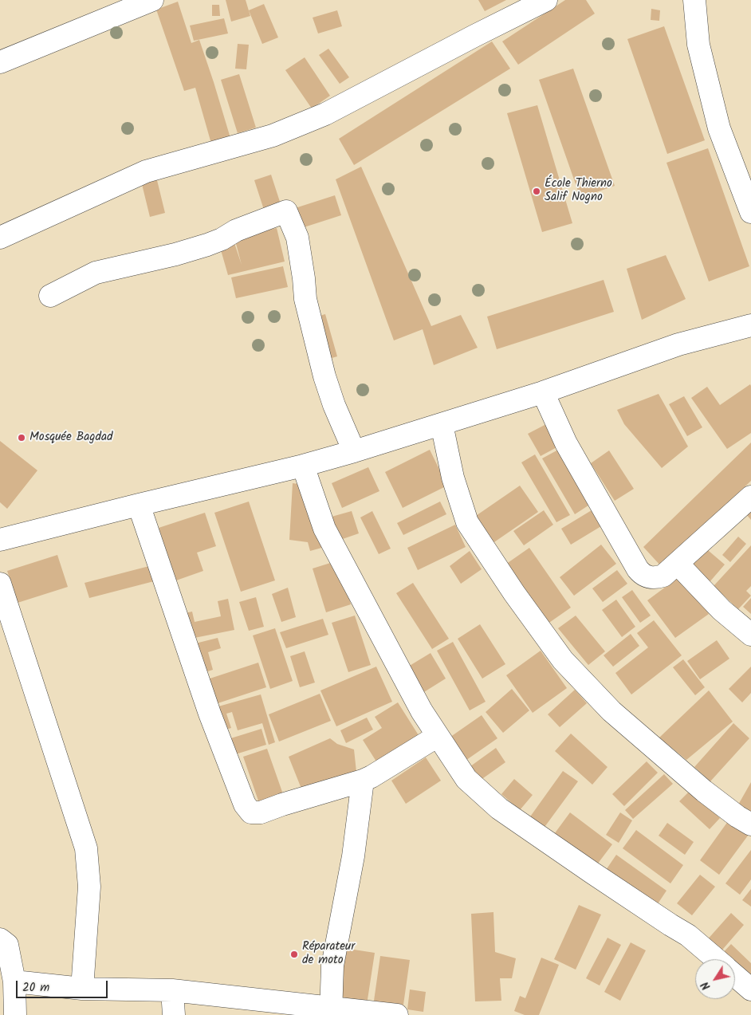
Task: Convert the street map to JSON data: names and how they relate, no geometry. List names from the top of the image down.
{
  "places": ["École Thierno Salif Nogno", "Mosquée Bagdad", "Réparateur de moto"],
  "scale_bar": "20 m",
  "north": "bottom left"
}
